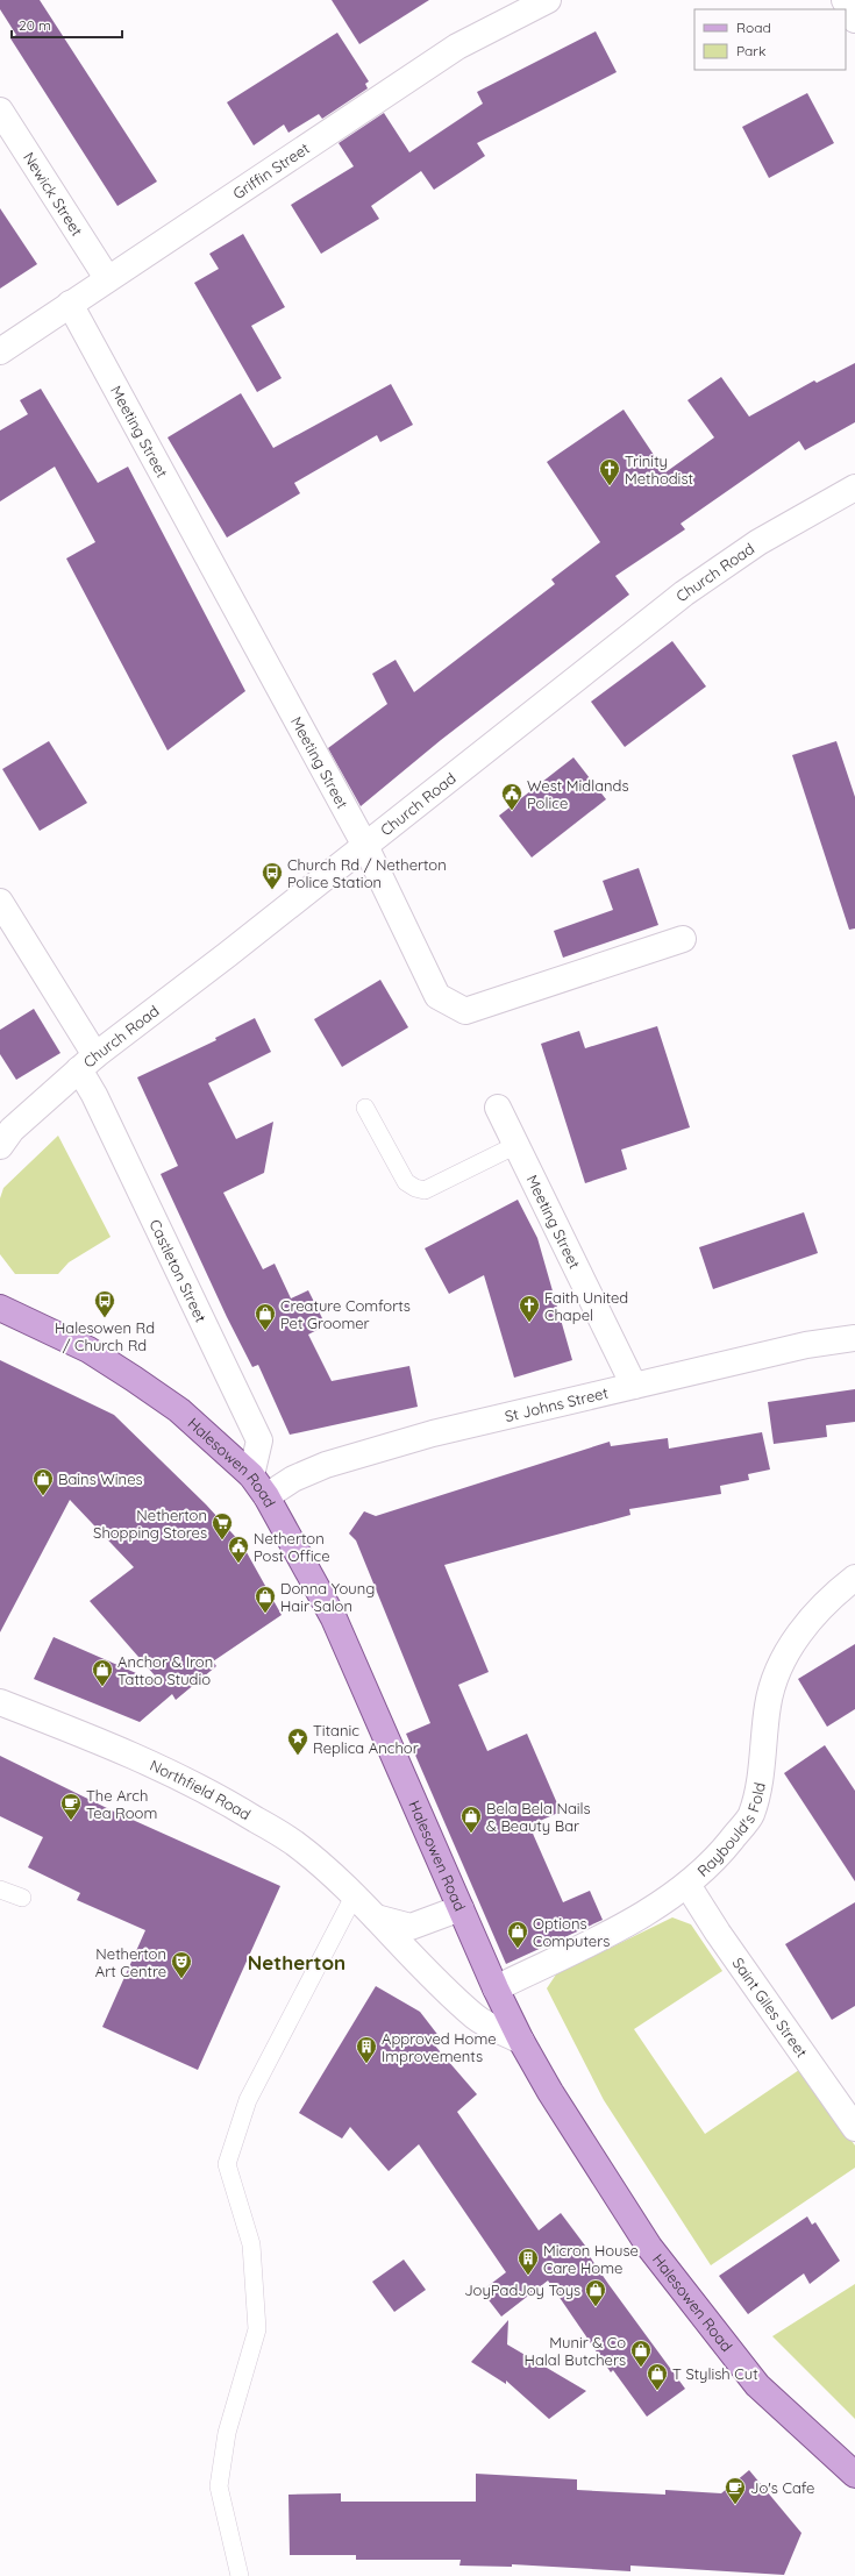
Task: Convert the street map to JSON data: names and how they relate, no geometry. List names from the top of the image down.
{
  "streets": {
    "main road": ["Halesowen Road"],
    "street": [
      "Griffin Street",
      "Newick Street",
      "Meeting Street",
      "Church Road",
      "Castleton Street",
      "St Johns Street",
      "Northfield Road",
      "Raybould's Fold",
      "Saint Giles Street"
    ]
  },
  "crossings": [
    ["Griffin Street", "Newick Street"],
    ["Griffin Street", "Meeting Street"],
    ["Meeting Street", "Church Road"],
    ["Meeting Street", "St Johns Street"],
    ["Church Road", "Castleton Street"],
    ["Castleton Street", "Halesowen Road"],
    ["St Johns Street", "Halesowen Road"],
    ["Halesowen Road", "Northfield Road"],
    ["Halesowen Road", "Raybould's Fold"],
    ["Raybould's Fold", "Saint Giles Street"]
  ],
  "districts": ["Netherton"],
  "places": {
    "church": ["Trinity Methodist", "Faith United Chapel"],
    "public building": ["West Midlands Police", "Netherton Post Office"],
    "bus stop": ["Church Rd / Netherton Police Station", "Halesowen Rd / Church Rd"],
    "shop": [
      "Creature Comforts Pet Groomer",
      "Bains Wines",
      "Donna Young Hair Salon",
      "Anchor & Iron Tattoo Studio",
      "Bela Bela Nails & Beauty Bar",
      "Options Computers",
      "JoyPadJoy Toys",
      "Munir & Co Halal Butchers",
      "T Stylish Cut"
    ],
    "supermarket": ["Netherton Shopping Stores"],
    "place": ["Titanic Replica Anchor"],
    "cafe": ["The Arch Tea Room", "Jo's Cafe"],
    "theatre": ["Netherton Art Centre"],
    "building": ["Approved Home Improvements", "Micron House Care Home"]
  },
  "legend": ["Road", "Park"],
  "scale_bar": "20 m"
}
